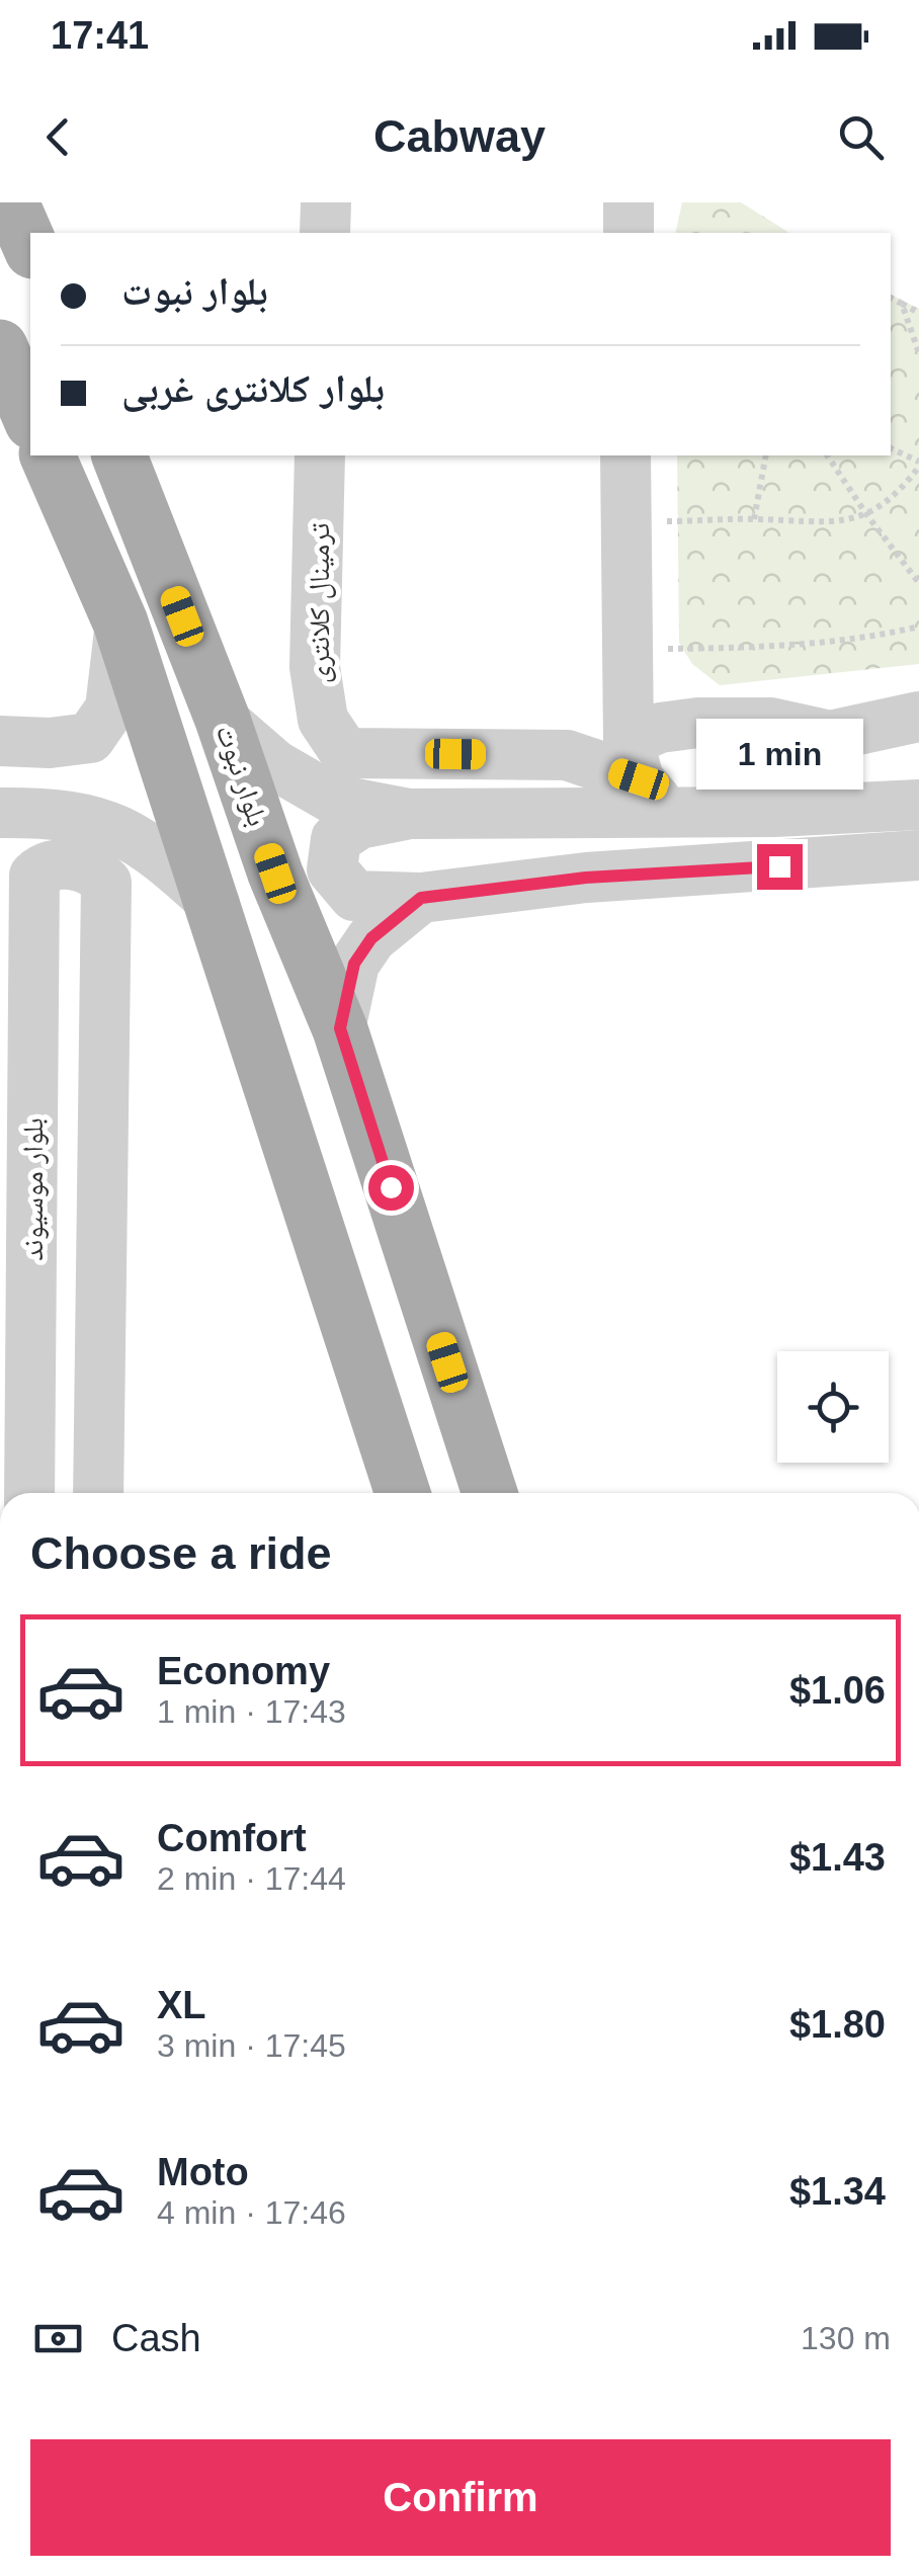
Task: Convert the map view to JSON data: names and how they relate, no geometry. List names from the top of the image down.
{
  "streets": {
    "main road": ["بلوار نبوت"],
    "street": ["ترمینال کلانتری", "بلوار موسیوند"]
  },
  "page": {
    "status": "17:41",
    "header": "Cabway",
    "banner": ["بلوار نبوت", "بلوار کلانتری غربی"],
    "bubble": "1 min",
    "heading": "Choose a ride",
    "list": [
      {
        "name": "Economy",
        "note": "1 min · 17:43",
        "value": "$1.06"
      },
      {
        "name": "Comfort",
        "note": "2 min · 17:44",
        "value": "$1.43"
      },
      {
        "name": "XL",
        "note": "3 min · 17:45",
        "value": "$1.80"
      },
      {
        "name": "Moto",
        "note": "4 min · 17:46",
        "value": "$1.34"
      }
    ],
    "pay": ["Cash", "130 m"],
    "buttons": "Confirm"
  }
}
